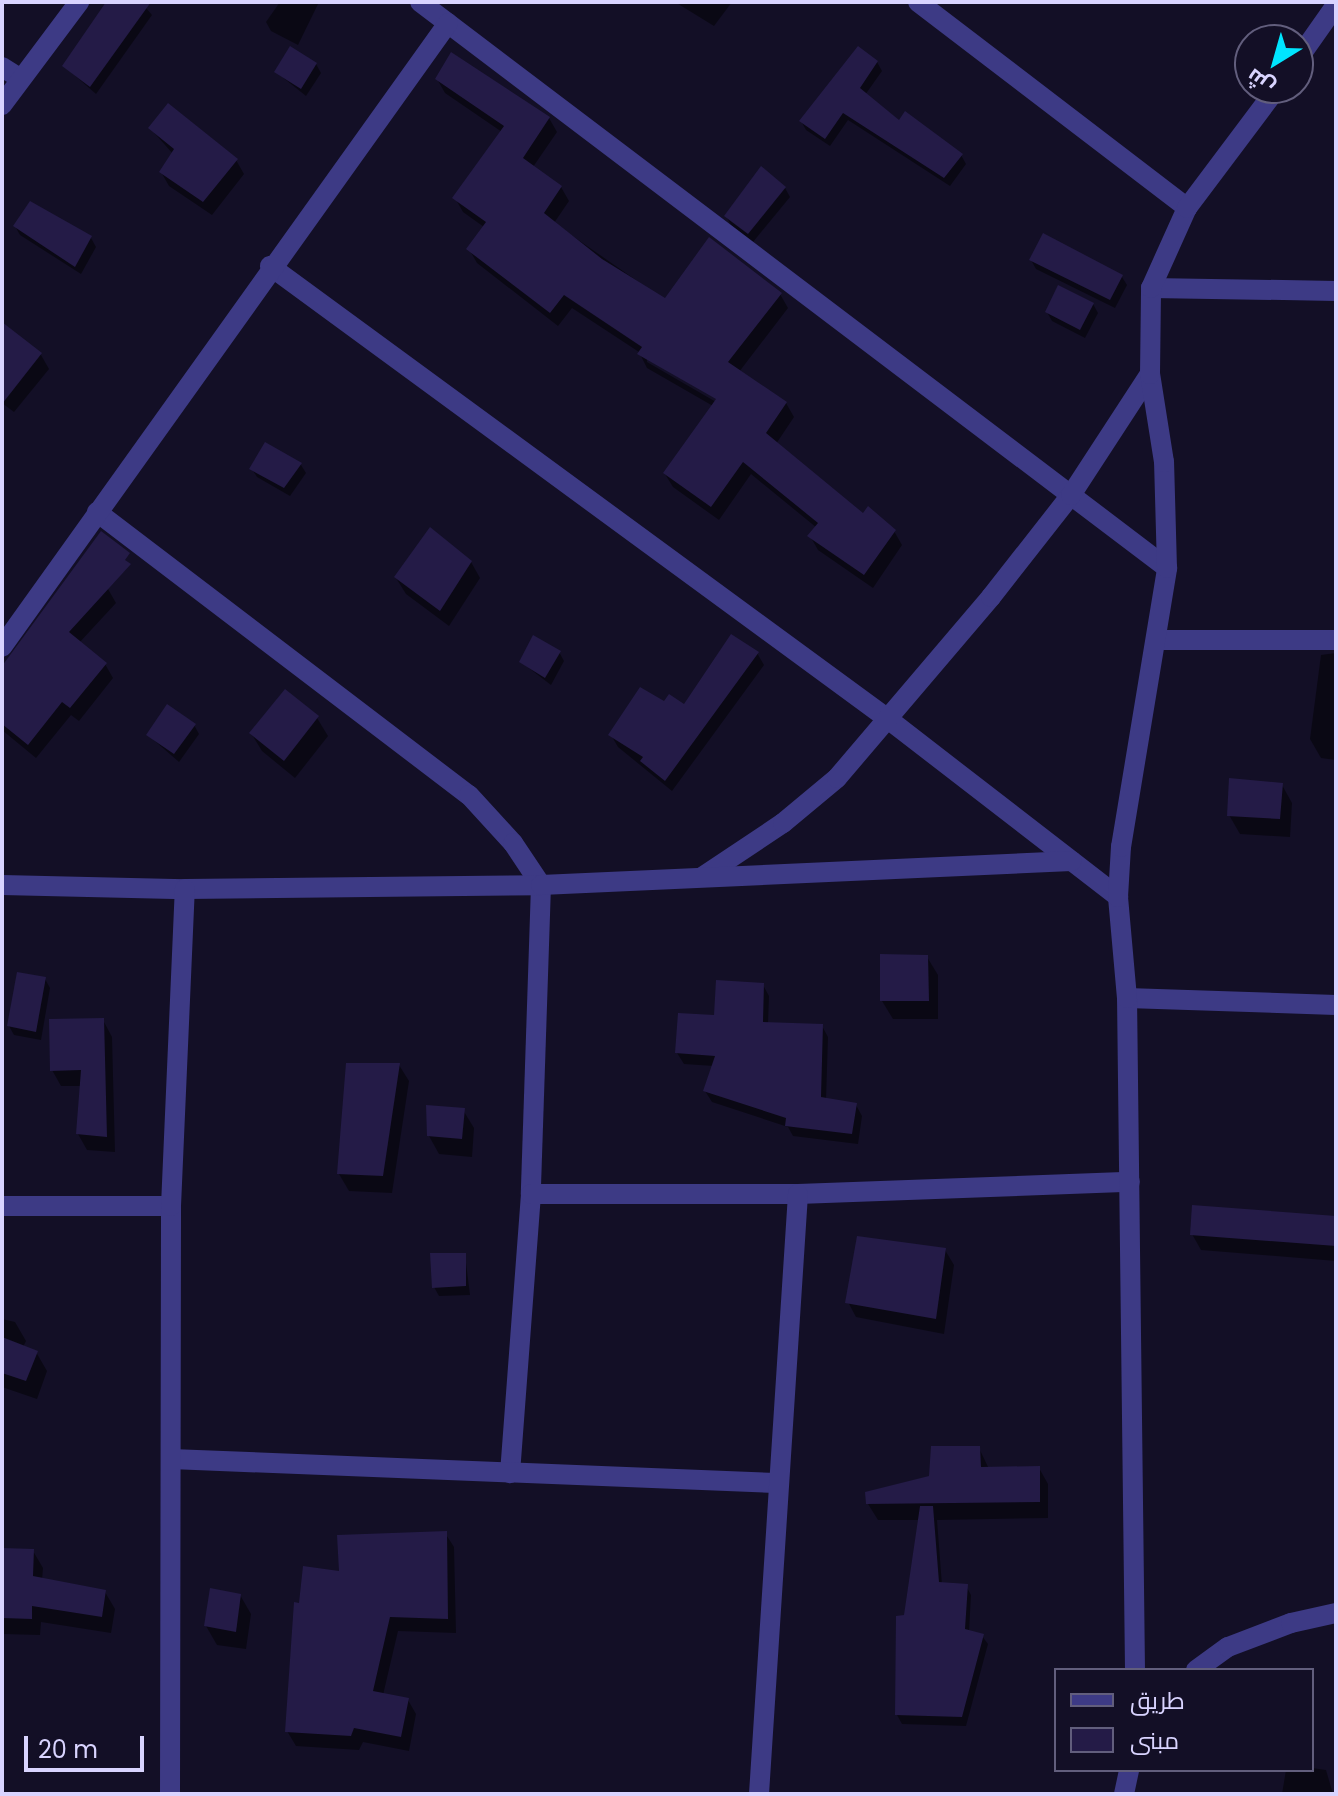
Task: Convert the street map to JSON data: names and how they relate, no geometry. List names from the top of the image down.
{
  "legend": ["طريق", "مبنى"],
  "scale_bar": "20 m",
  "north": "bottom left"
}
